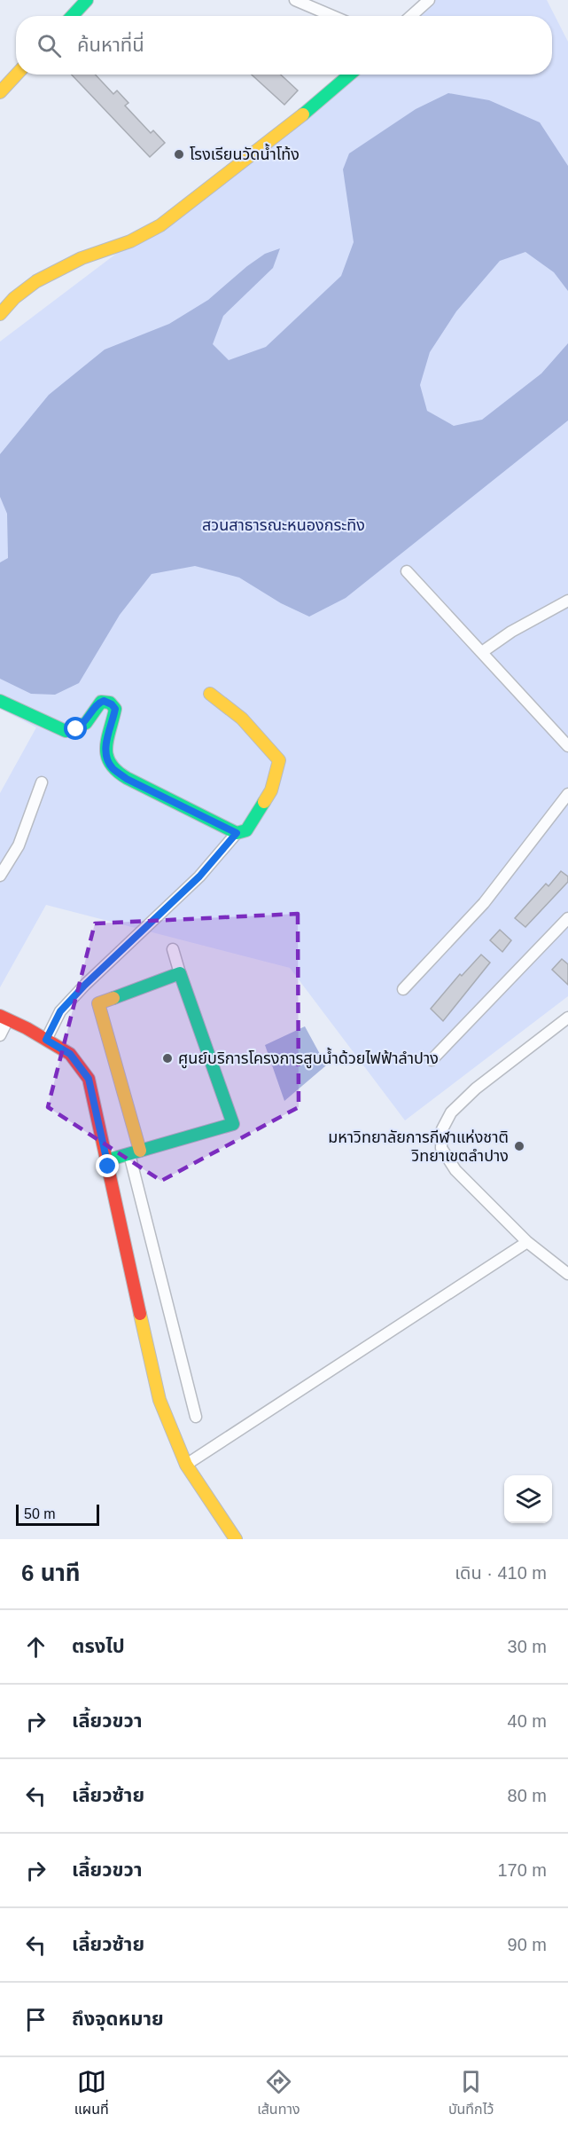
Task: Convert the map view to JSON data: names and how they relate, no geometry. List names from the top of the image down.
{
  "parks": ["สวนสาธารณะหนองกระทิง"],
  "places": ["โรงเรียนวัดน้ำโท้ง", "ศูนย์บริการโครงการสูบน้ำด้วยไฟฟ้าลําปาง", "มหาวิทยาลัยการกีฬาแห่งชาติ วิทยาเขตลำปาง"],
  "scale_bar": "50 m",
  "page": {
    "search": "ค้นหาที่นี่",
    "scale": "50 m",
    "heading": ["6 นาที", "เดิน · 410 m"],
    "list": [
      ["ตรงไป", "30 m"],
      ["เลี้ยวขวา", "40 m"],
      ["เลี้ยวซ้าย", "80 m"],
      ["เลี้ยวขวา", "170 m"],
      ["เลี้ยวซ้าย", "90 m"],
      "ถึงจุดหมาย"
    ],
    "nav": ["แผนที่", "เส้นทาง", "บันทึกไว้"]
  }
}
